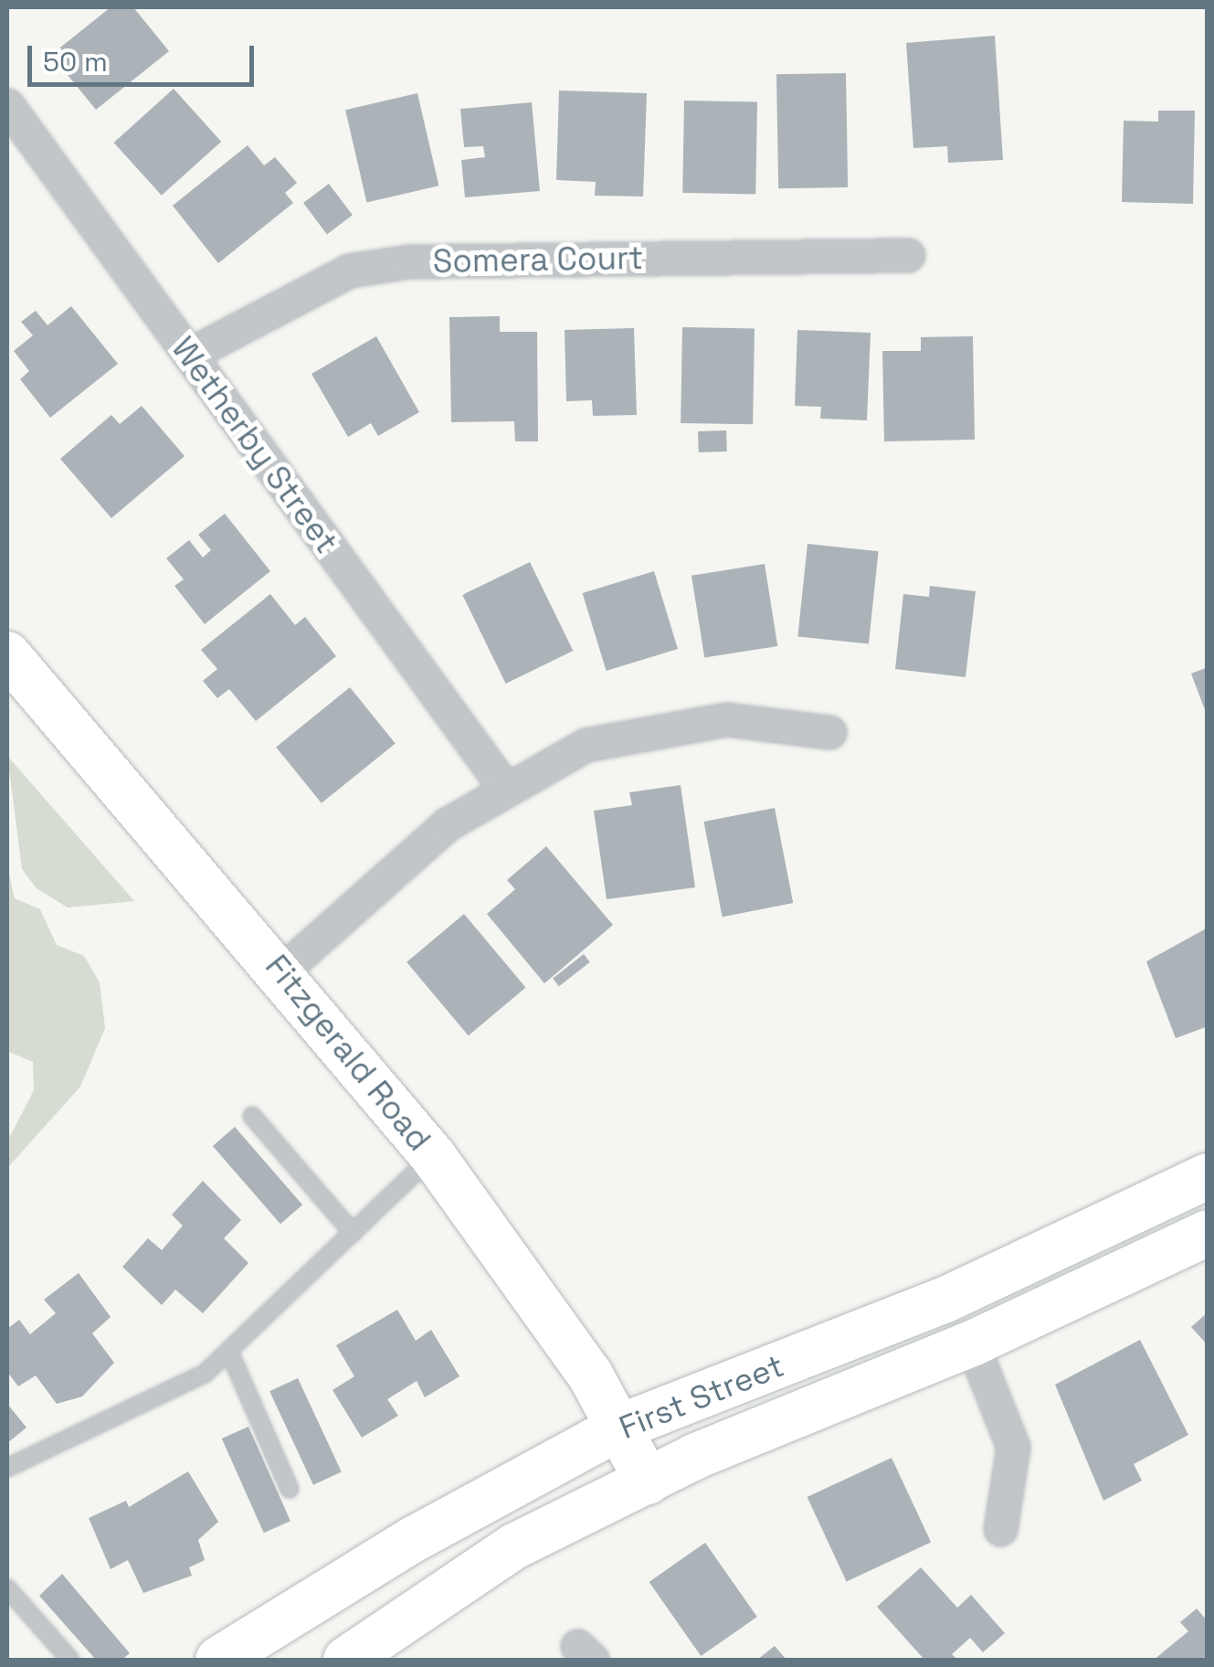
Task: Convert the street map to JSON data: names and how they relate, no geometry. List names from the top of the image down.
{
  "streets": {
    "main road": ["Fitzgerald Road", "First Street"],
    "street": ["Somera Court", "Wetherby Street"]
  },
  "crossings": [
    ["Somera Court", "Wetherby Street"],
    ["Fitzgerald Road", "First Street"]
  ],
  "scale_bar": "50 m"
}
